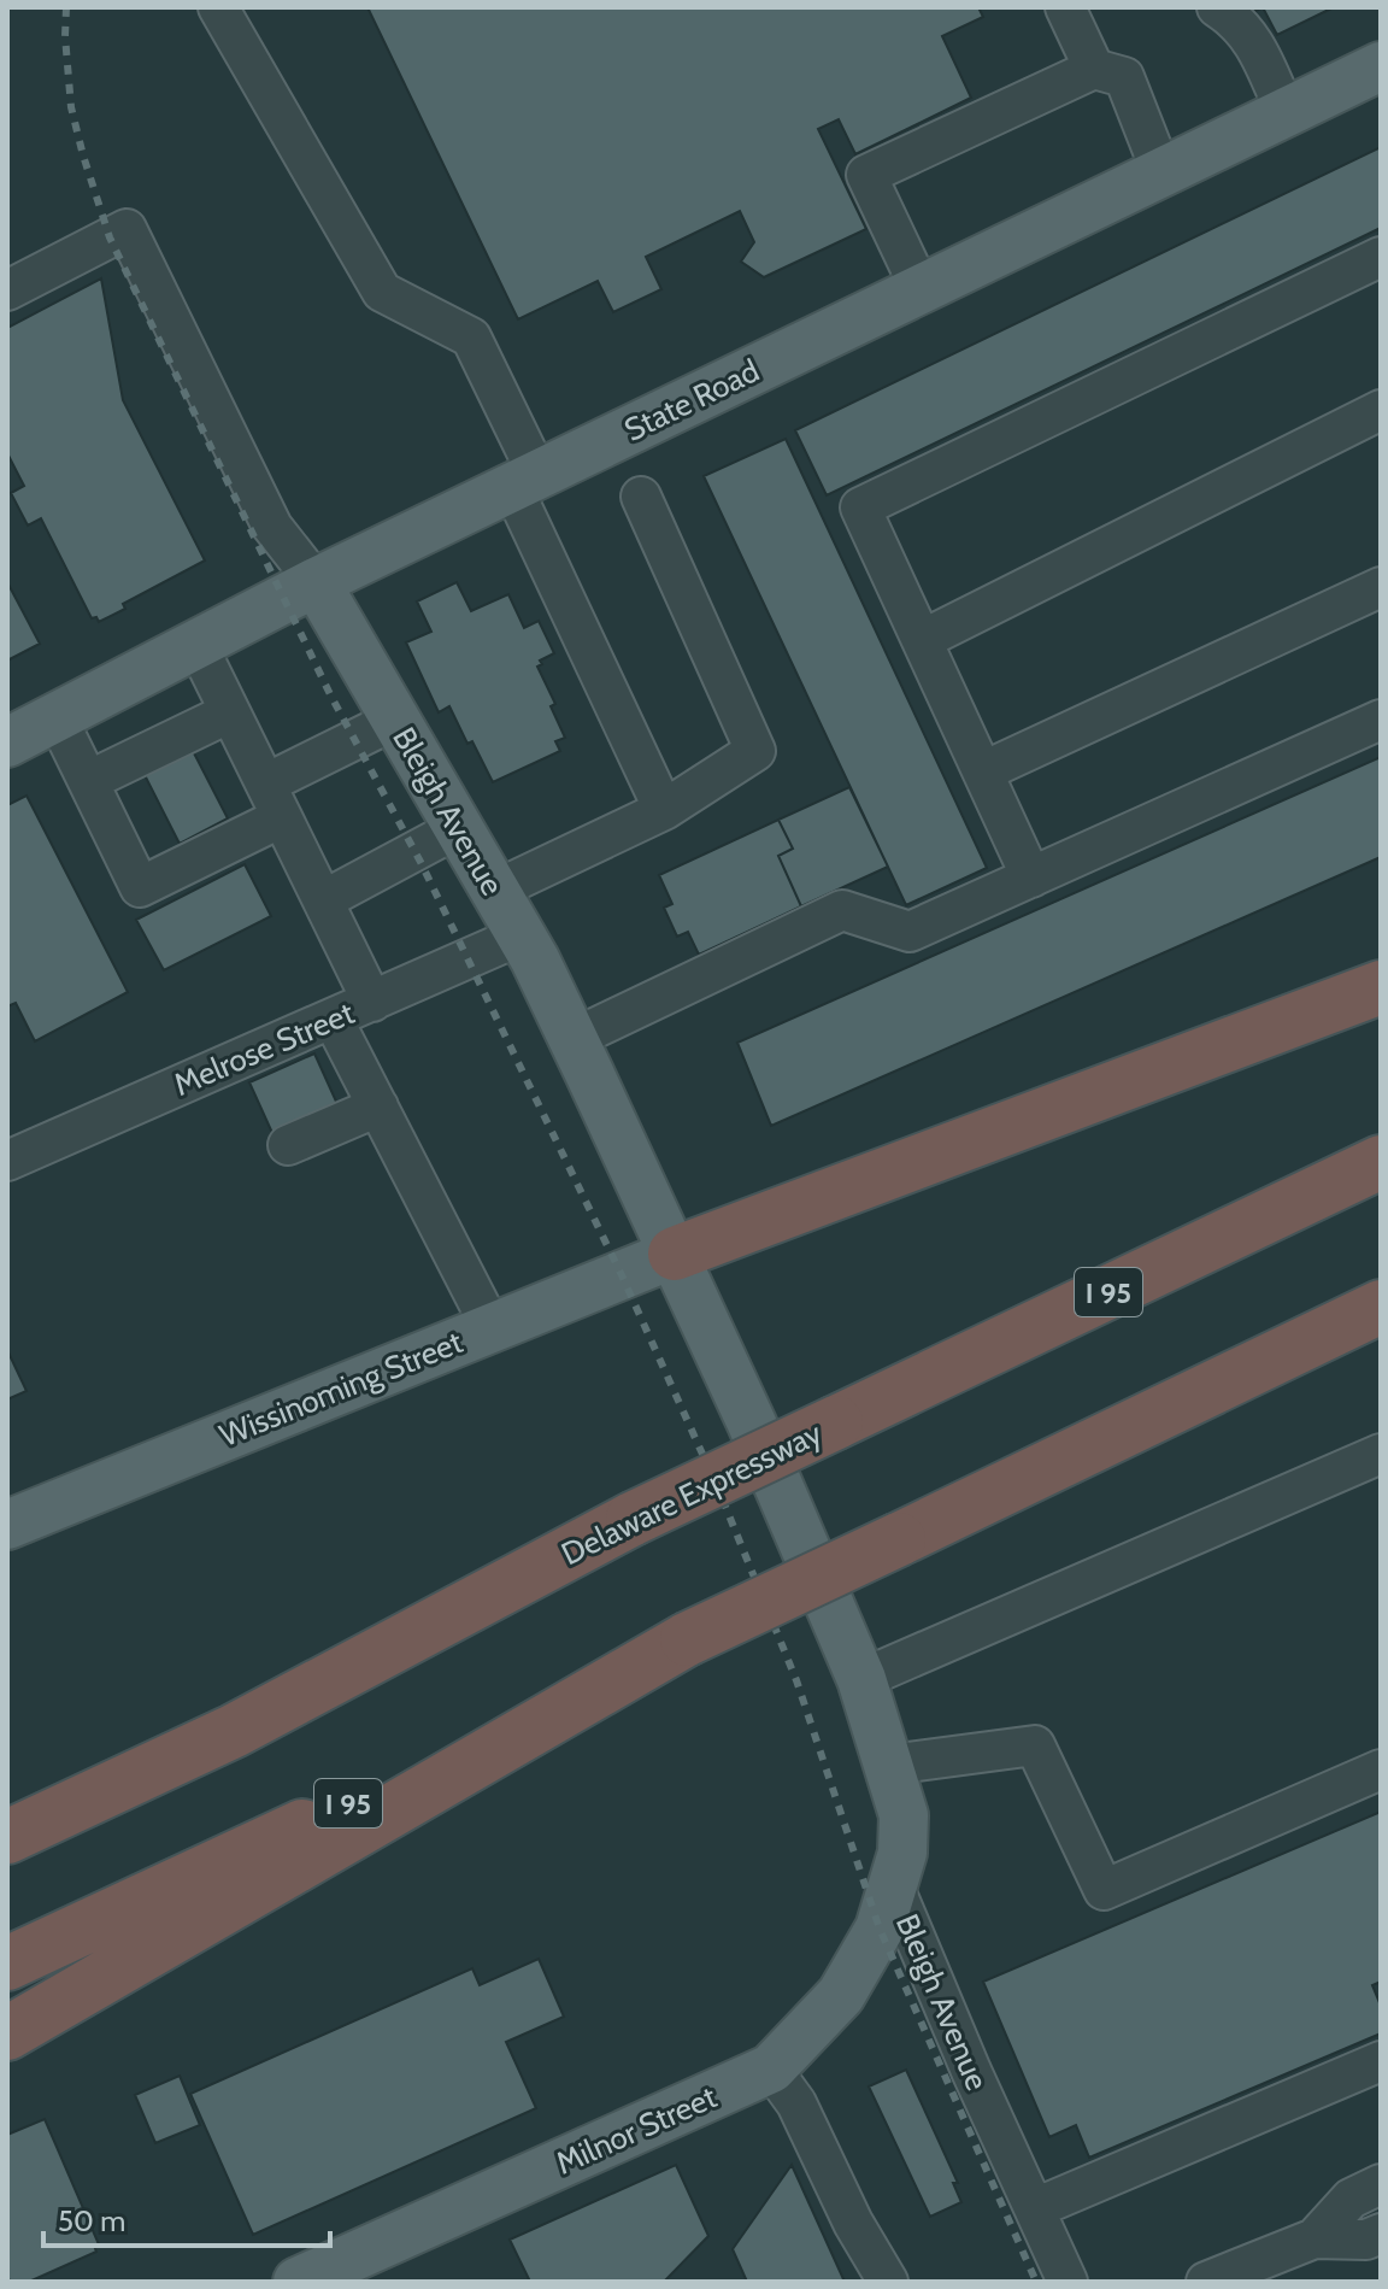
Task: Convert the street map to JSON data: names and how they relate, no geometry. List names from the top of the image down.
{
  "streets": {
    "highway": ["I 95", "Delaware Expressway"],
    "main road": [
      "State Road",
      "Bleigh Avenue",
      "Wissinoming Street",
      "Milnor Street"
    ],
    "street": ["Melrose Street"]
  },
  "crossings": [
    ["State Road", "Bleigh Avenue"],
    ["Bleigh Avenue", "Melrose Street"],
    ["Bleigh Avenue", "Wissinoming Street"],
    ["Bleigh Avenue", "Milnor Street"]
  ],
  "scale_bar": "50 m"
}
